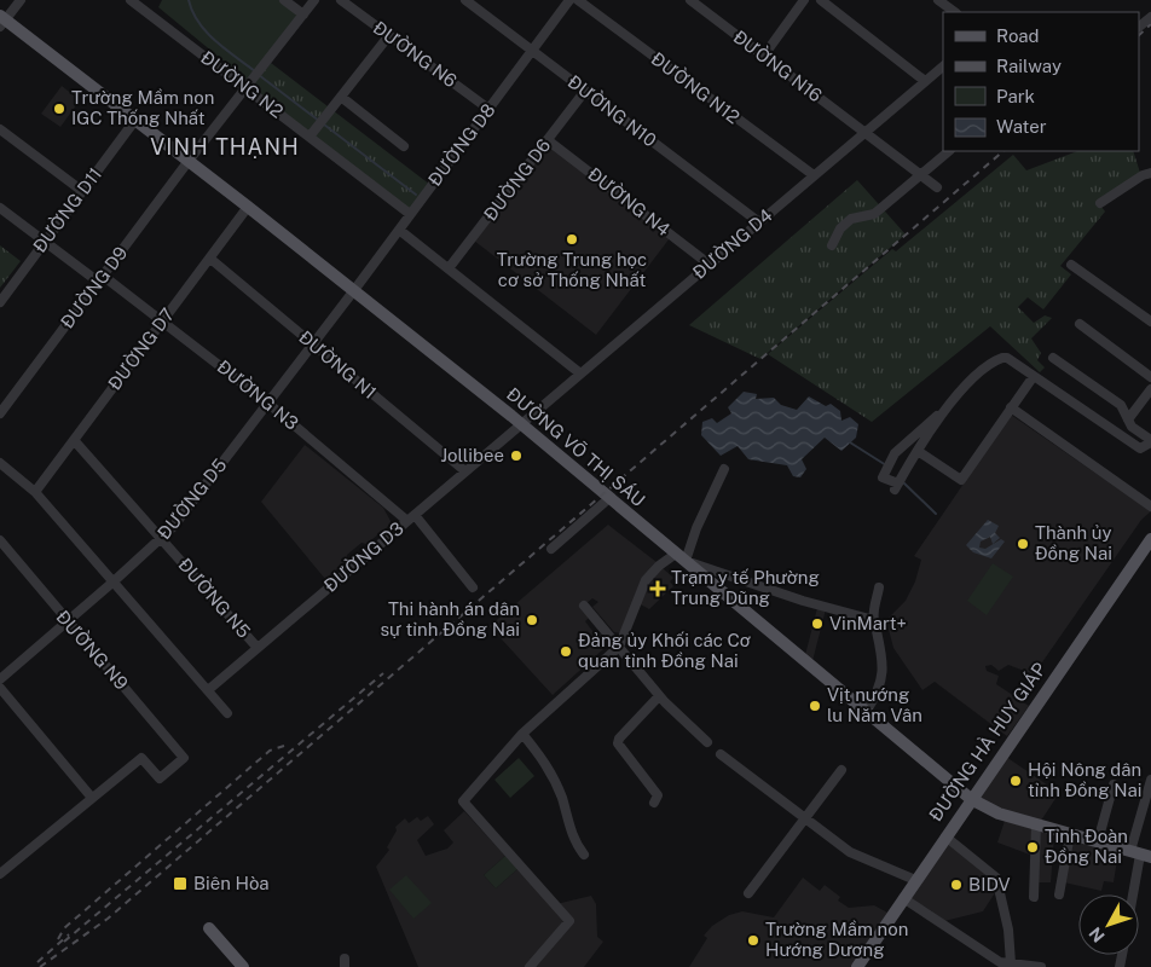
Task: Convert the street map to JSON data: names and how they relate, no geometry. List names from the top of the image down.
{
  "streets": {
    "main road": ["ĐƯỜNG VÕ THỊ SÁU", "ĐƯỜNG HÀ HUY GIÁP"],
    "street": [
      "ĐƯỜNG N6",
      "ĐƯỜNG N16",
      "ĐƯỜNG N2",
      "ĐƯỜNG N12",
      "ĐƯỜNG N10",
      "ĐƯỜNG D8",
      "ĐƯỜNG D6",
      "ĐƯỜNG N4",
      "ĐƯỜNG D11",
      "ĐƯỜNG D4",
      "ĐƯỜNG D9",
      "ĐƯỜNG D7",
      "ĐƯỜNG N1",
      "ĐƯỜNG N3",
      "ĐƯỜNG D5",
      "ĐƯỜNG D3",
      "ĐƯỜNG N5",
      "ĐƯỜNG N9"
    ]
  },
  "crossings": [
    ["ĐƯỜNG N6", "ĐƯỜNG D8"],
    ["ĐƯỜNG N16", "ĐƯỜNG D4"],
    ["ĐƯỜNG N2", "ĐƯỜNG D8"],
    ["ĐƯỜNG N2", "ĐƯỜNG D9"],
    ["ĐƯỜNG N12", "ĐƯỜNG D4"],
    ["ĐƯỜNG N10", "ĐƯỜNG D8"],
    ["ĐƯỜNG N10", "ĐƯỜNG D6"],
    ["ĐƯỜNG N10", "ĐƯỜNG D4"],
    ["ĐƯỜNG D8", "ĐƯỜNG VÕ THỊ SÁU"],
    ["ĐƯỜNG D8", "ĐƯỜNG D5"],
    ["ĐƯỜNG D6", "ĐƯỜNG N4"],
    ["ĐƯỜNG N4", "ĐƯỜNG D4"],
    ["ĐƯỜNG D11", "ĐƯỜNG N3"],
    ["ĐƯỜNG D11", "ĐƯỜNG VÕ THỊ SÁU"],
    ["ĐƯỜNG D4", "ĐƯỜNG VÕ THỊ SÁU"],
    ["ĐƯỜNG D4", "ĐƯỜNG D3"],
    ["ĐƯỜNG D9", "ĐƯỜNG N3"],
    ["ĐƯỜNG D9", "ĐƯỜNG VÕ THỊ SÁU"],
    ["ĐƯỜNG D7", "ĐƯỜNG N1"],
    ["ĐƯỜNG D7", "ĐƯỜNG N3"],
    ["ĐƯỜNG D7", "ĐƯỜNG VÕ THỊ SÁU"],
    ["ĐƯỜNG D7", "ĐƯỜNG N5"],
    ["ĐƯỜNG N1", "ĐƯỜNG D5"],
    ["ĐƯỜNG N1", "ĐƯỜNG D3"],
    ["ĐƯỜNG N3", "ĐƯỜNG D5"],
    ["ĐƯỜNG N3", "ĐƯỜNG D3"],
    ["ĐƯỜNG VÕ THỊ SÁU", "ĐƯỜNG D5"],
    ["ĐƯỜNG VÕ THỊ SÁU", "ĐƯỜNG D3"],
    ["ĐƯỜNG VÕ THỊ SÁU", "ĐƯỜNG HÀ HUY GIÁP"],
    ["ĐƯỜNG D5", "ĐƯỜNG N5"],
    ["ĐƯỜNG D5", "ĐƯỜNG N9"],
    ["ĐƯỜNG D3", "ĐƯỜNG N5"]
  ],
  "districts": ["VINH THẠNH"],
  "places": {
    "other": [
      "Trường Mầm non IGC Thống Nhất",
      "Trường Trung học cơ sở Thống Nhất",
      "Jollibee",
      "Thành ủy Đồng Nai",
      "Thi hành án dân sự tỉnh Đồng Nai",
      "VinMart+",
      "Đảng ủy Khối các Cơ quan tỉnh Đồng Nai",
      "Vịt nướng lu Năm Vân",
      "Hội Nông dân tỉnh Đồng Nai",
      "Tỉnh Đoàn Đồng Nai",
      "BIDV",
      "Trường Mầm non Hướng Dương"
    ],
    "health": ["Trạm y tế Phường Trung Dũng"],
    "transit": ["Biên Hòa"]
  },
  "legend": [
    "Road",
    "Railway",
    "Park",
    "Water"
  ],
  "north": "bottom left"
}
